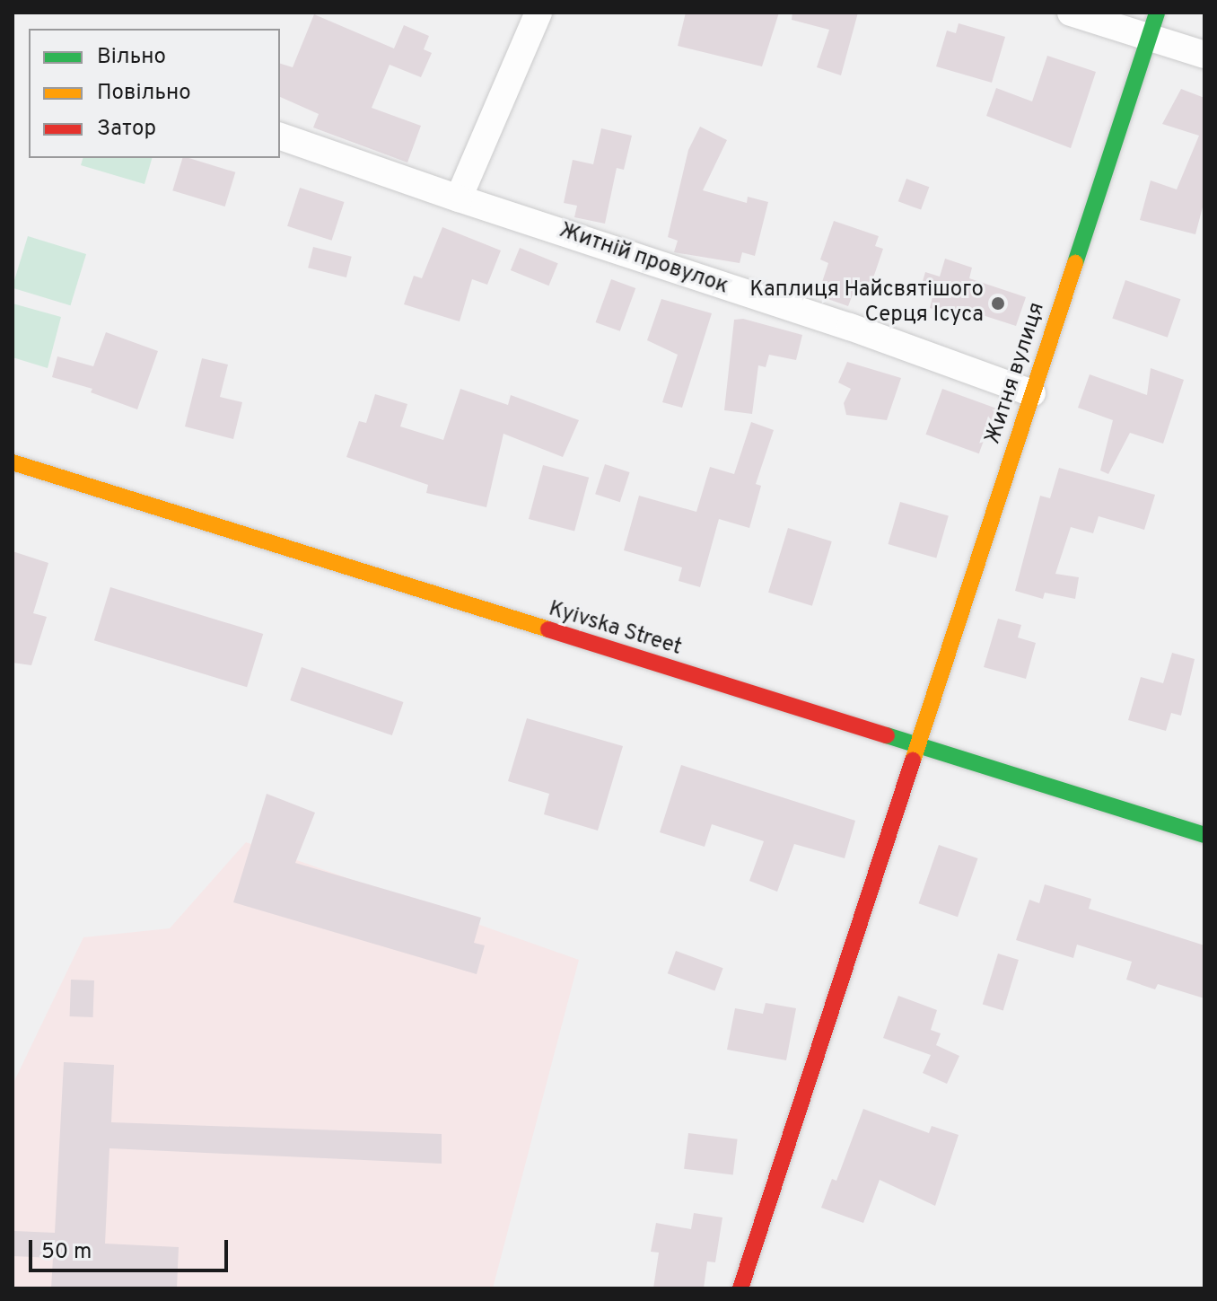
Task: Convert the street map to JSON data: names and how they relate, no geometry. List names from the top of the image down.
{
  "streets": {
    "street": ["Житній провулок", "Житня вулиця", "Kyivska Street"]
  },
  "crossings": [
    ["Житній провулок", "Житня вулиця"],
    ["Житня вулиця", "Kyivska Street"]
  ],
  "places": ["Каплиця Найсвятішого Серця Ісуса"],
  "legend": ["Вільно", "Повільно", "Затор"],
  "scale_bar": "50 m"
}
